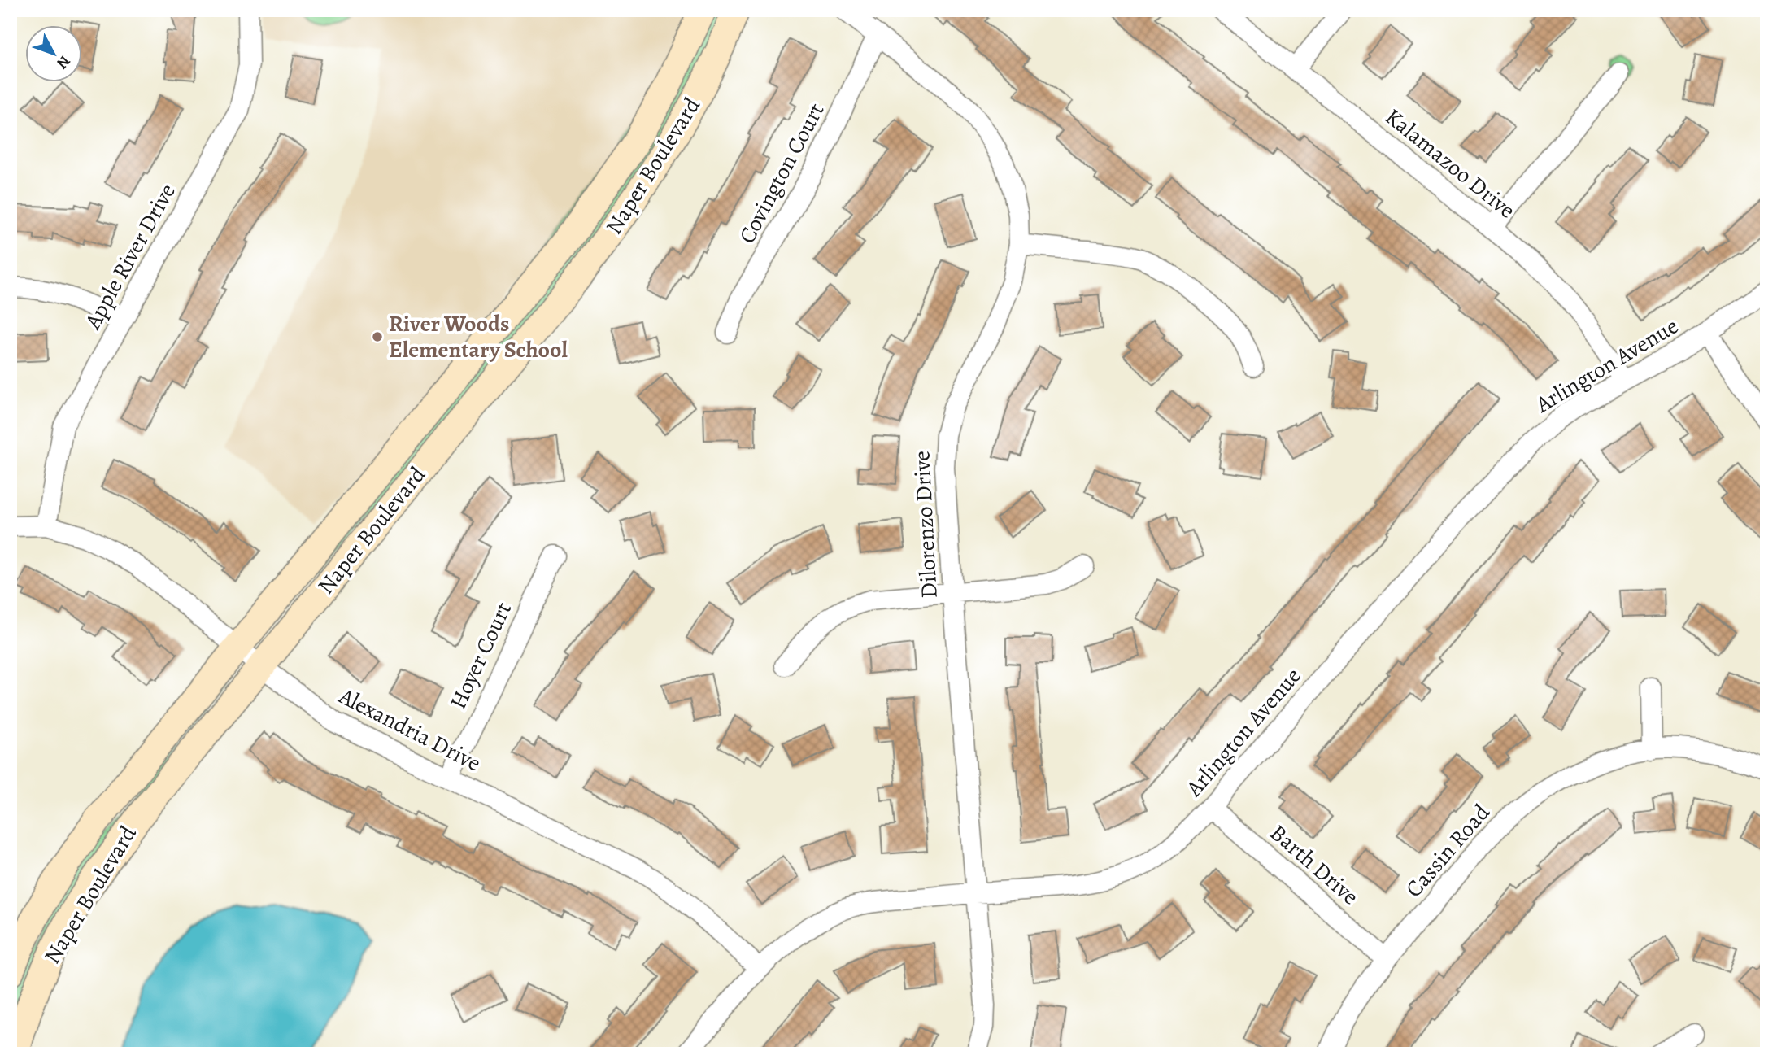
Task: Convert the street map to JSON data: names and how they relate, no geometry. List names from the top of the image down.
{
  "streets": {
    "main road": ["Naper Boulevard"],
    "street": [
      "Kalamazoo Drive",
      "Covington Court",
      "Apple River Drive",
      "Arlington Avenue",
      "Dilorenzo Drive",
      "Hoyer Court",
      "Alexandria Drive",
      "Cassin Road",
      "Barth Drive"
    ]
  },
  "crossings": [
    ["Kalamazoo Drive", "Arlington Avenue"],
    ["Naper Boulevard", "Alexandria Drive"],
    ["Covington Court", "Dilorenzo Drive"],
    ["Apple River Drive", "Alexandria Drive"],
    ["Arlington Avenue", "Dilorenzo Drive"],
    ["Arlington Avenue", "Alexandria Drive"],
    ["Arlington Avenue", "Barth Drive"],
    ["Hoyer Court", "Alexandria Drive"],
    ["Cassin Road", "Barth Drive"]
  ],
  "places": ["River Woods Elementary School"],
  "north": "bottom right"
}
